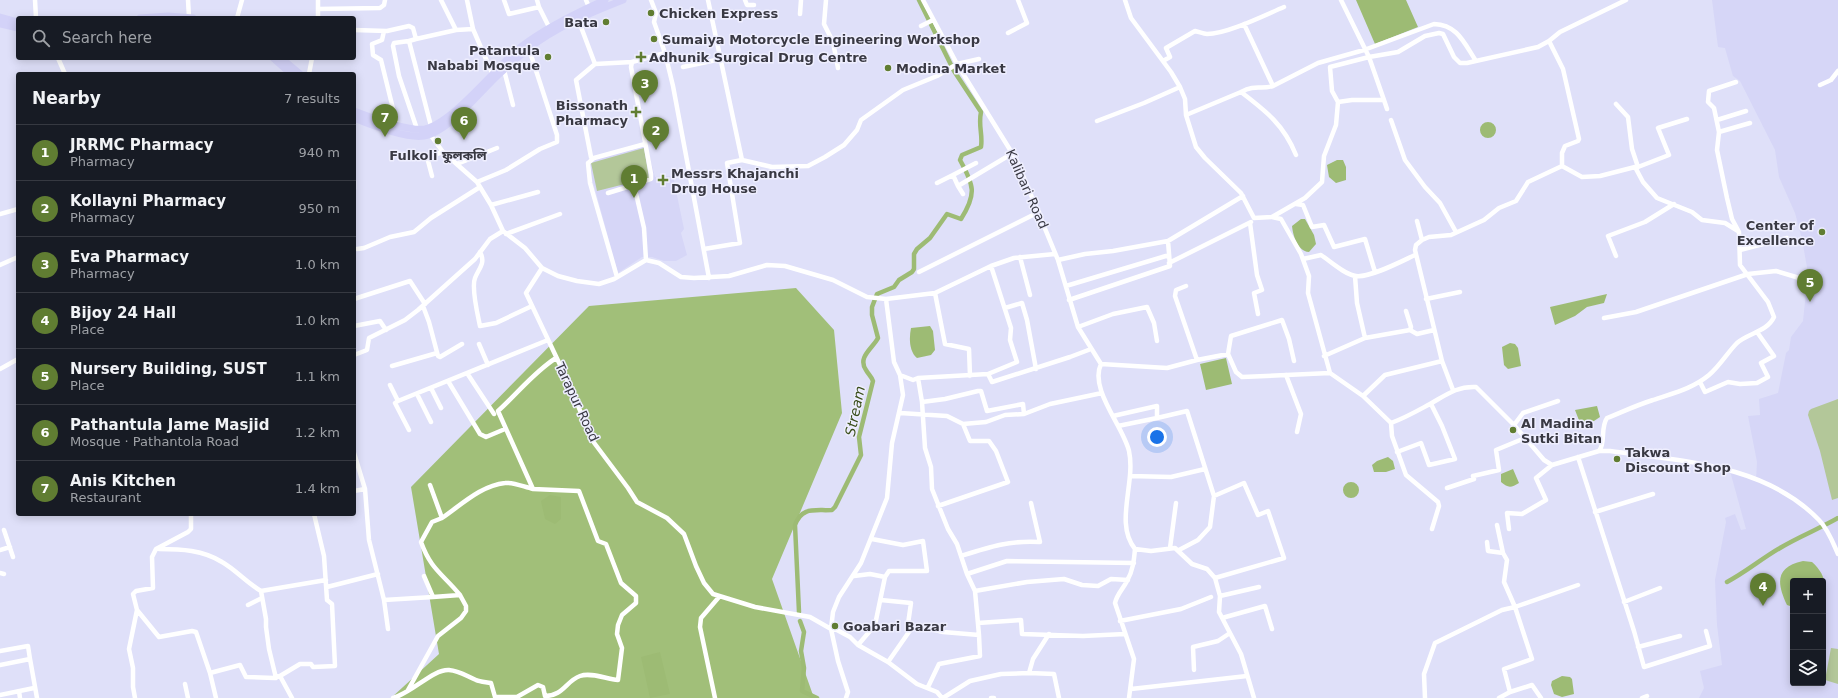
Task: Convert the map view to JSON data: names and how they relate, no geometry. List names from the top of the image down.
{
  "streets": {
    "street": ["Kalibari Road", "Tarapur Road"]
  },
  "water": ["Stream"],
  "places": {
    "other": [
      "Chicken Express",
      "Bata",
      "Sumaiya Motorcycle Engineering Workshop",
      "Patantula Nababi Mosque",
      "Modina Market",
      "Fulkoli ফুলকলি",
      "Center of Excellence",
      "Al Madina Sutki Bitan",
      "Takwa Discount Shop",
      "Goabari Bazar"
    ],
    "health": ["Adhunik Surgical Drug Centre", "Bissonath Pharmacy", "Messrs Khajanchi Drug House"]
  },
  "page": {
    "search": "Search here",
    "pins": [
      "3",
      "7",
      "6",
      "2",
      "1",
      "5",
      "4"
    ],
    "heading": ["Nearby", "7 results"],
    "list": [
      {
        "mark": "1",
        "name": "JRRMC Pharmacy",
        "note": "Pharmacy",
        "value": "940 m"
      },
      {
        "mark": "2",
        "name": "Kollayni Pharmacy",
        "note": "Pharmacy",
        "value": "950 m"
      },
      {
        "mark": "3",
        "name": "Eva Pharmacy",
        "note": "Pharmacy",
        "value": "1.0 km"
      },
      {
        "mark": "4",
        "name": "Bijoy 24 Hall",
        "note": "Place",
        "value": "1.0 km"
      },
      {
        "mark": "5",
        "name": "Nursery Building, SUST",
        "note": "Place",
        "value": "1.1 km"
      },
      {
        "mark": "6",
        "name": "Pathantula Jame Masjid",
        "note": "Mosque · Pathantola Road",
        "value": "1.2 km"
      },
      {
        "mark": "7",
        "name": "Anis Kitchen",
        "note": "Restaurant",
        "value": "1.4 km"
      }
    ],
    "map_buttons": ["+", "−"]
  }
}
